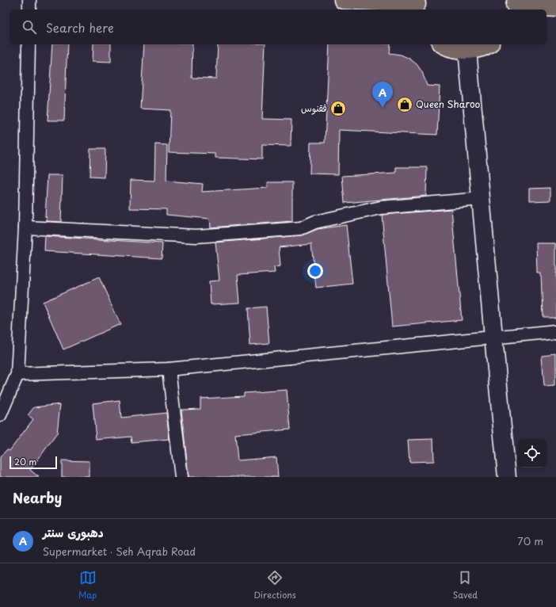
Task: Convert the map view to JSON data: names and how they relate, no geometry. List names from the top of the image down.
{
  "places": {
    "shop": ["Queen Sharoo", "ققنوس"]
  },
  "scale_bar": "20 m",
  "page": {
    "search": "Search here",
    "pins": "A",
    "scale": "20 m",
    "heading": "Nearby",
    "list": [
      {
        "mark": "A",
        "name": "دهبوری سنتر",
        "note": "Supermarket · Seh Aqrab Road",
        "value": "70 m"
      }
    ],
    "nav": ["Map", "Directions", "Saved"]
  }
}
